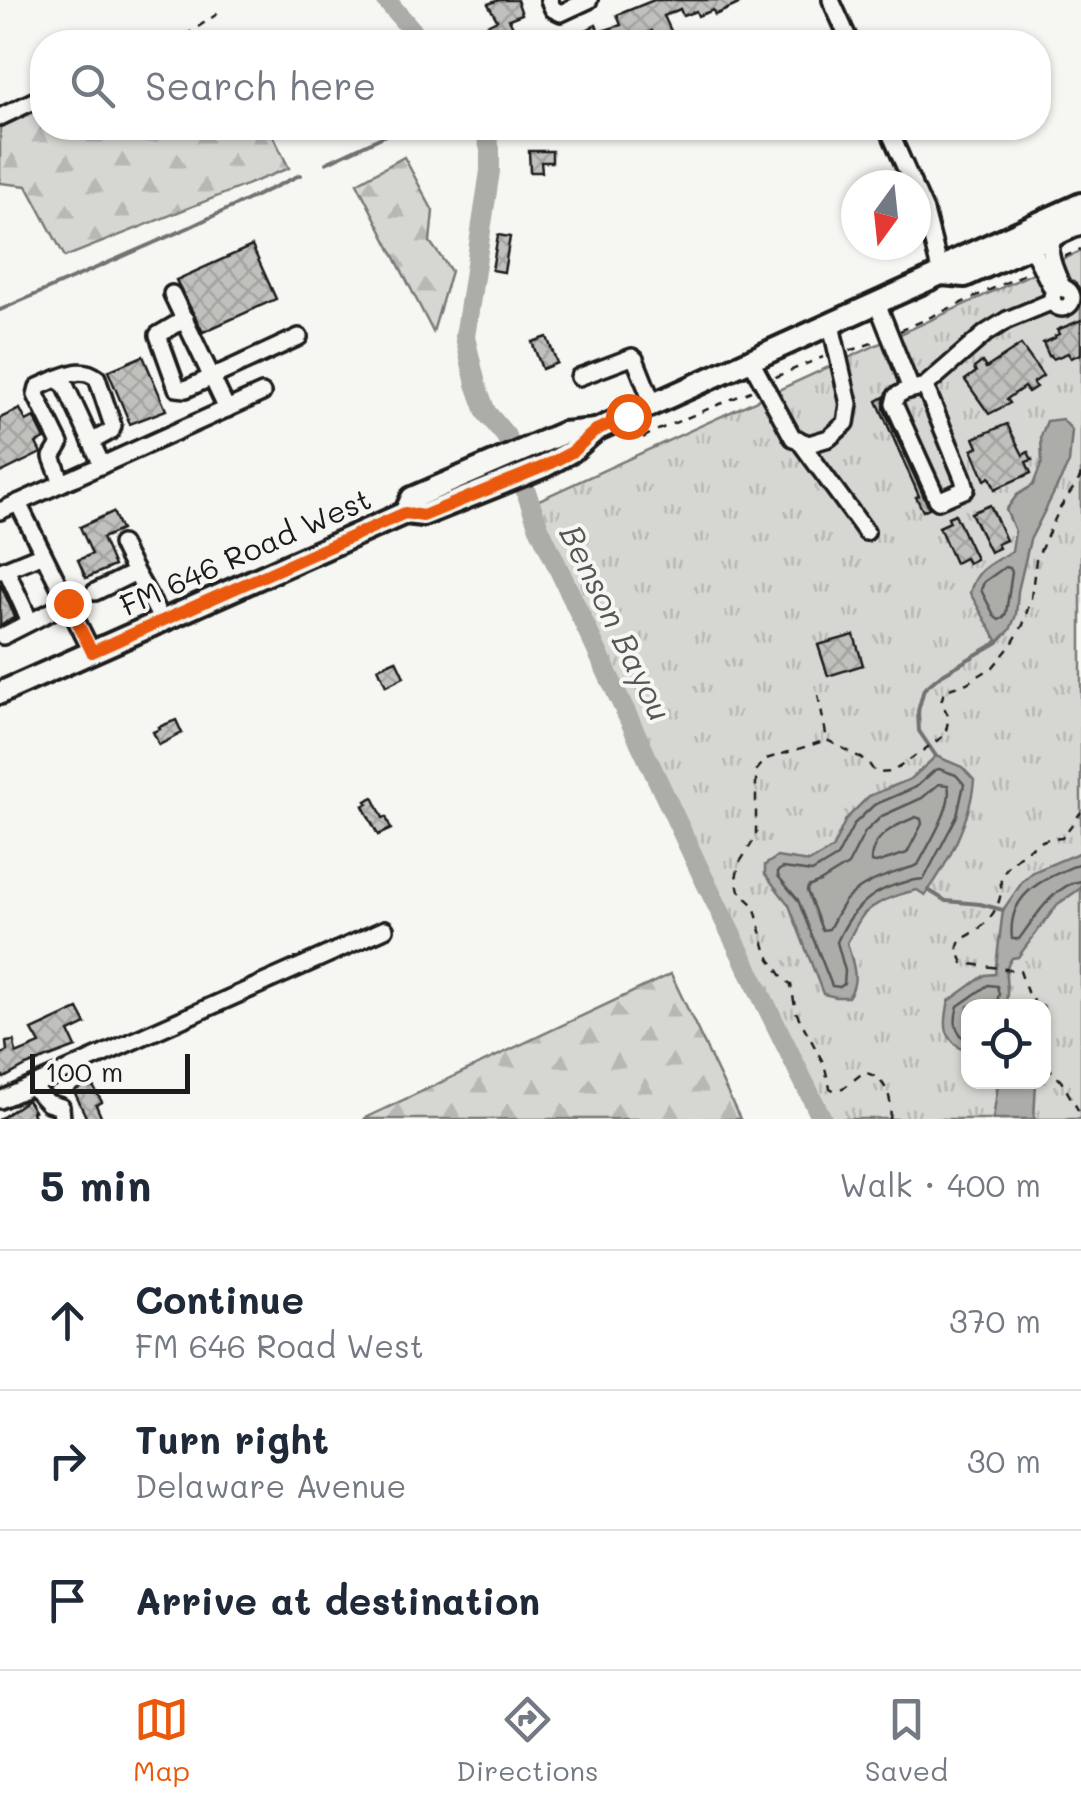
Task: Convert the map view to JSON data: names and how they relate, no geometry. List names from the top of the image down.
{
  "streets": {
    "main road": ["FM 646 Road West"]
  },
  "water": ["Benson Bayou"],
  "scale_bar": "100 m",
  "north": "bottom",
  "page": {
    "search": "Search here",
    "scale": "100 m",
    "heading": ["5 min", "Walk · 400 m"],
    "list": [
      ["Continue", "FM 646 Road West", "370 m"],
      ["Turn right", "Delaware Avenue", "30 m"],
      "Arrive at destination"
    ],
    "nav": ["Map", "Directions", "Saved"]
  }
}
